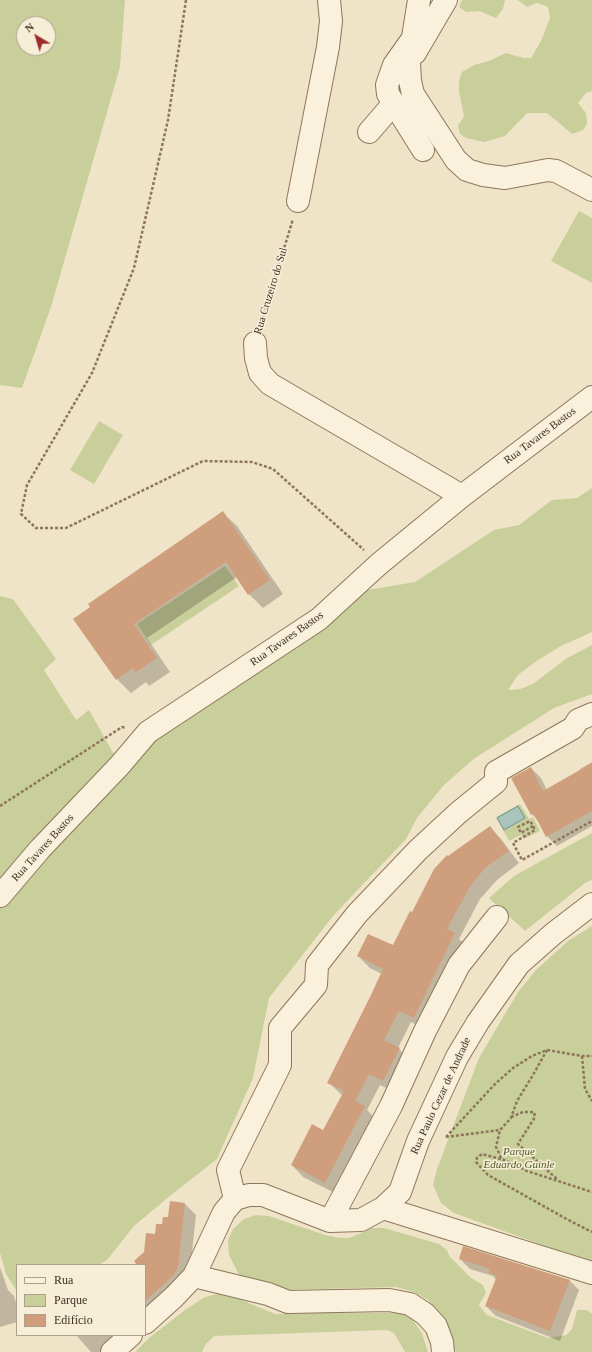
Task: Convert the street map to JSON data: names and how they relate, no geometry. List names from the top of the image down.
{
  "streets": {
    "street": ["Rua Cruzeiro do Sul", "Rua Tavares Bastos", "Rua Paulo Cezar de Andrade"]
  },
  "crossings": [
    ["Rua Cruzeiro do Sul", "Rua Tavares Bastos"]
  ],
  "parks": ["Parque Eduardo Guinle"],
  "legend": ["Rua", "Parque", "Edifício"],
  "north": "top left"
}
